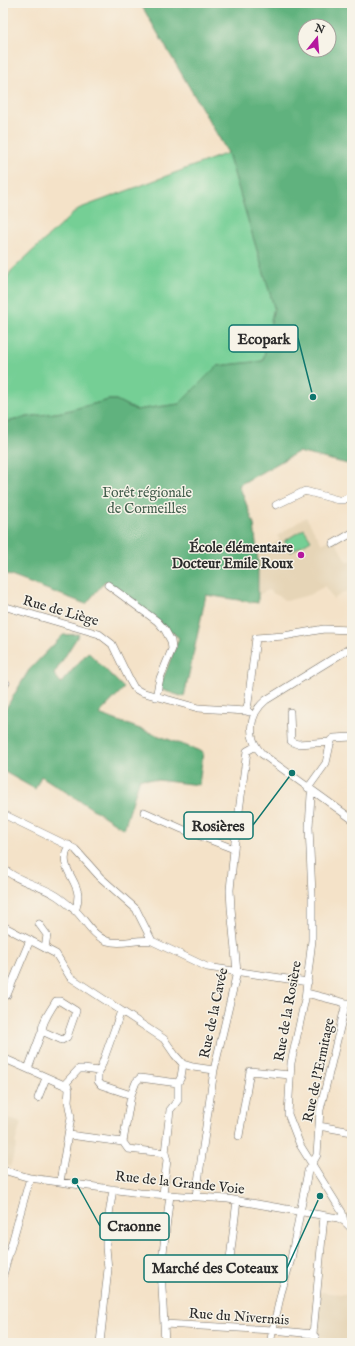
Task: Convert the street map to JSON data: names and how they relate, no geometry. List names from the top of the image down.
{
  "streets": {
    "street": [
      "Rue de Liège",
      "Rue de la Rosière",
      "Rue de la Cavée",
      "Rue de l'Ermitage",
      "Rue de la Grande Voie",
      "Rue du Nivernais"
    ]
  },
  "crossings": [
    ["Rue de la Rosière", "Rue de l'Ermitage"],
    ["Rue de la Rosière", "Rue de la Grande Voie"],
    ["Rue de la Cavée", "Rue de la Grande Voie"],
    ["Rue de l'Ermitage", "Rue de la Grande Voie"],
    ["Rue de l'Ermitage", "Rue du Nivernais"]
  ],
  "parks": ["Forêt régionale de Cormeilles"],
  "places": [
    "Ecopark",
    "École élémentaire Docteur Emile Roux",
    "Rosières",
    "Craonne",
    "Marché des Coteaux"
  ],
  "north": "top"
}
